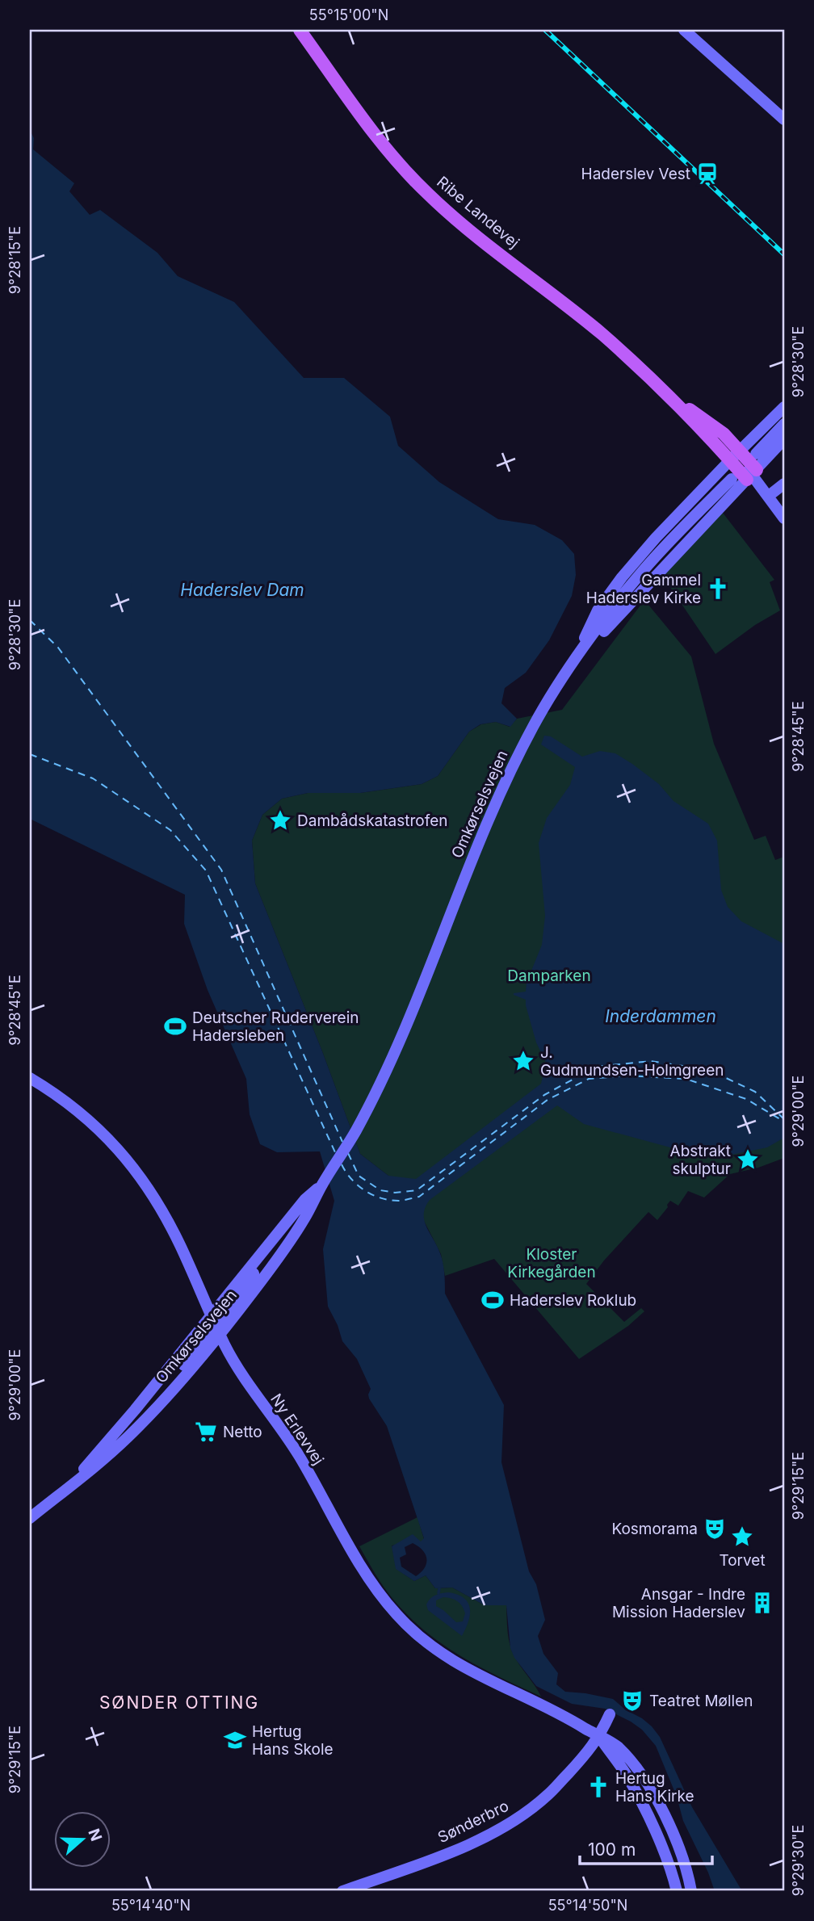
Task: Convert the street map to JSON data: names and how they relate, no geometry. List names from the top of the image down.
{
  "streets": {
    "main road": [
      "Ribe Landevej",
      "Omkørselsvejen",
      "Ny Erlevvej",
      "Sønderbro"
    ]
  },
  "crossings": [
    ["Omkørselsvejen", "Ny Erlevvej"],
    ["Ny Erlevvej", "Sønderbro"]
  ],
  "districts": ["SØNDER OTTING"],
  "water": ["Haderslev Dam", "Inderdammen"],
  "parks": ["Damparken", "Kloster Kirkegården"],
  "places": {
    "station": ["Haderslev Vest"],
    "church": ["Gammel Haderslev Kirke", "Hertug Hans Kirke"],
    "place": [
      "Dambådskatastrofen",
      "J. Gudmundsen-Holmgreen",
      "Abstrakt skulptur",
      "Torvet"
    ],
    "sports": ["Deutscher Ruderverein Hadersleben", "Haderslev Roklub"],
    "supermarket": ["Netto"],
    "theatre": ["Kosmorama", "Teatret Møllen"],
    "building": ["Ansgar - Indre Mission Haderslev"],
    "school or university": ["Hertug Hans Skole"]
  },
  "scale_bar": "100 m",
  "north": "right",
  "coordinates": [
    "55°15'00\"N",
    "9°28'15\"E",
    "9°28'30\"E",
    "9°28'45\"E",
    "9°29'00\"E",
    "9°29'15\"E",
    "9°29'30\"E",
    "55°14'40\"N",
    "55°14'50\"N"
  ]
}
